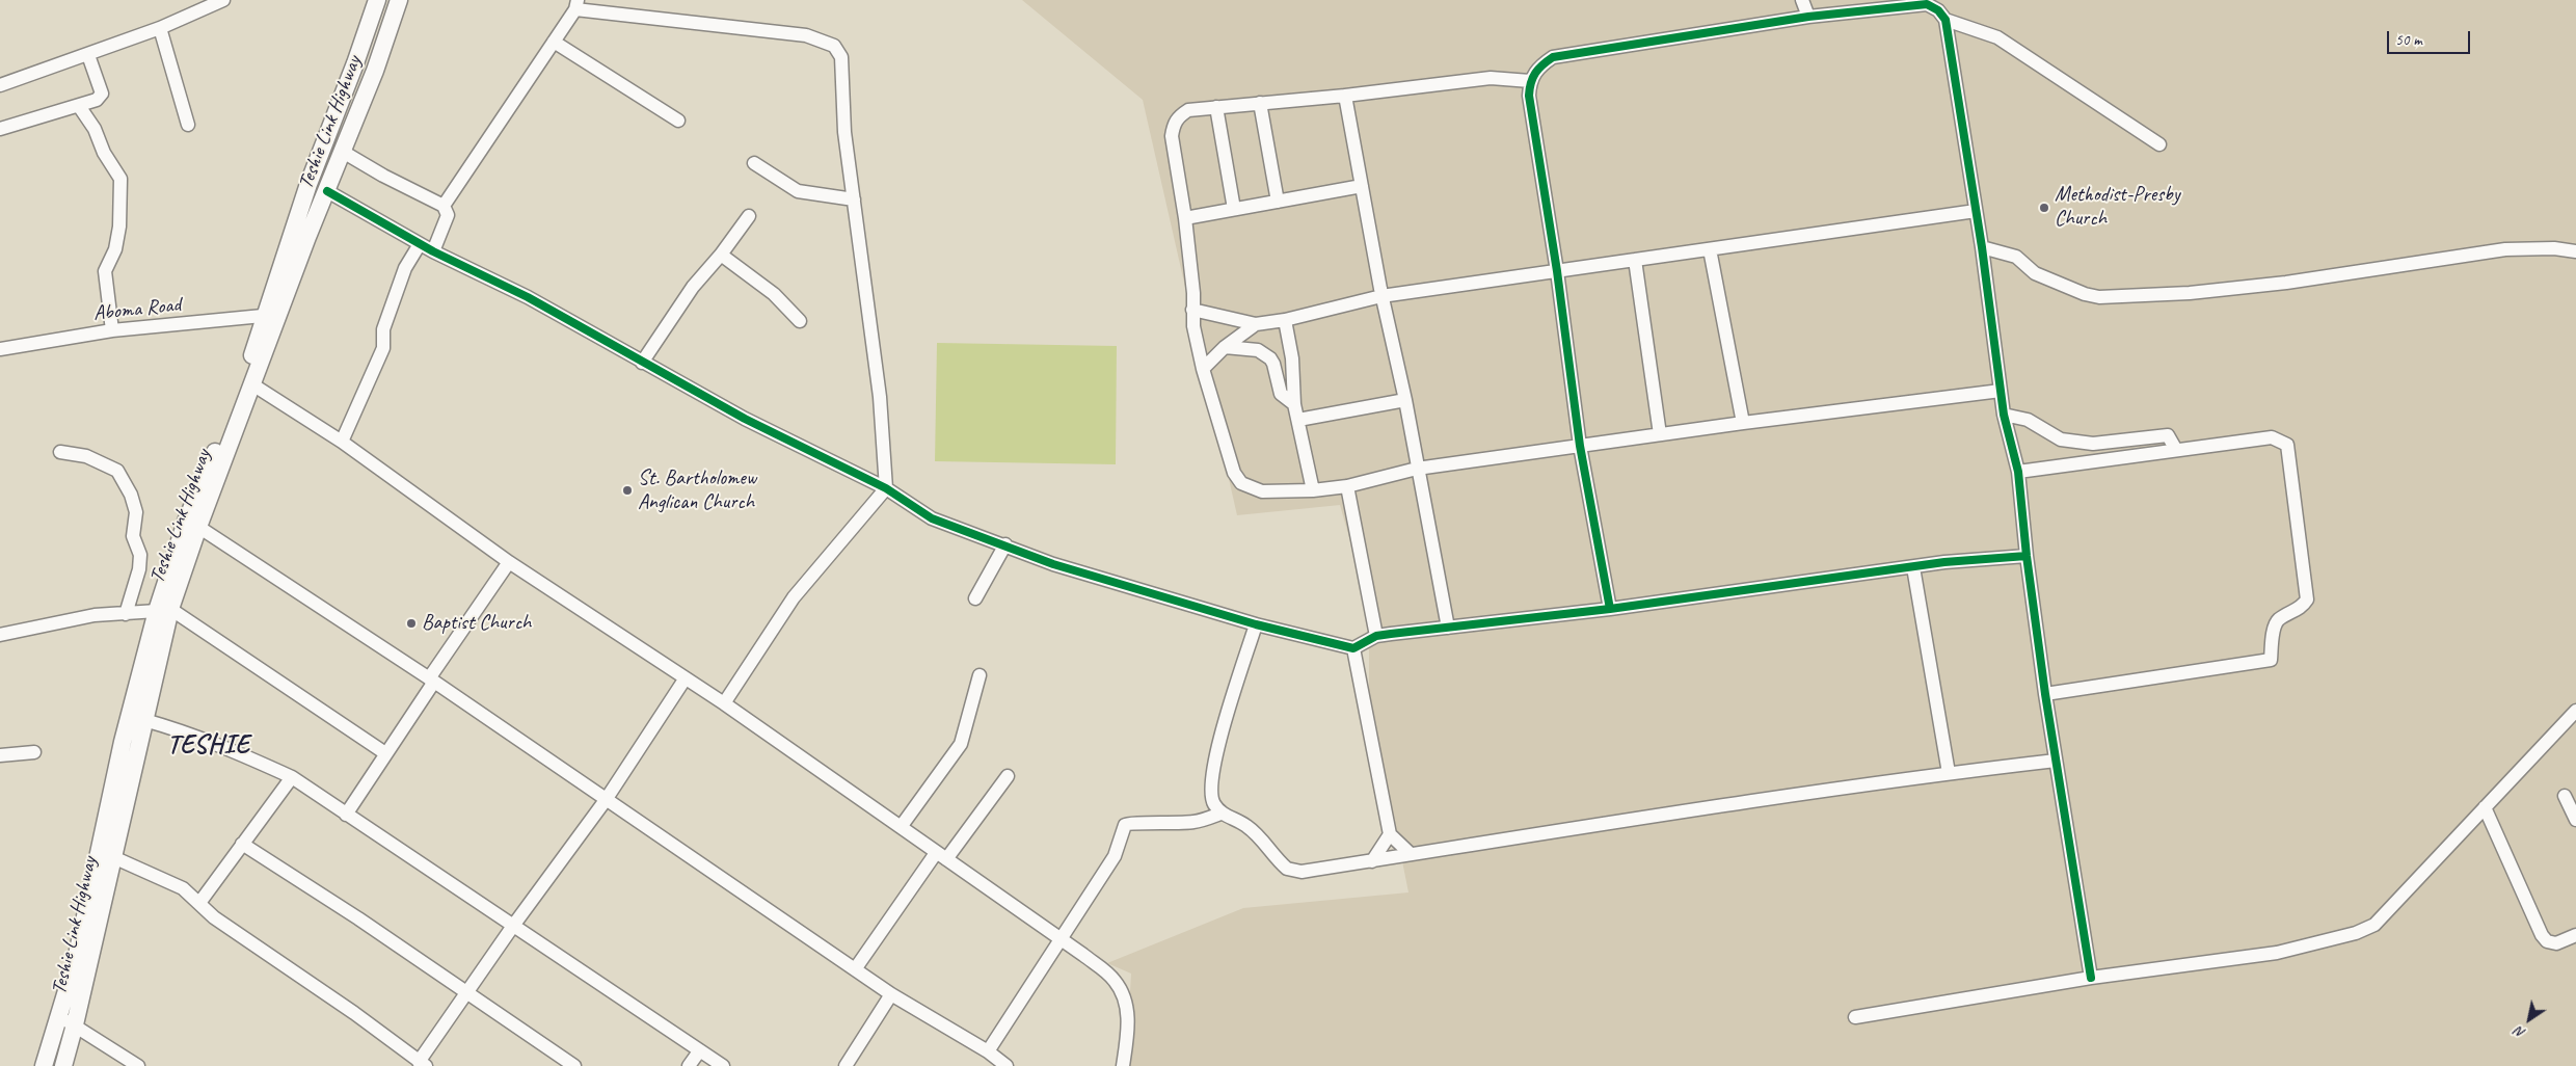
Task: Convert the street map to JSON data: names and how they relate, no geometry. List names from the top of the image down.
{
  "streets": {
    "main road": ["Teshie Link Highway"],
    "street": ["Aboma Road"]
  },
  "crossings": [
    ["Teshie Link Highway", "Aboma Road"]
  ],
  "districts": ["TESHIE"],
  "places": ["Methodist-Presby Church", "St. Bartholomew Anglican Church", "Baptist Church"],
  "scale_bar": "50 m",
  "north": "bottom left"
}
